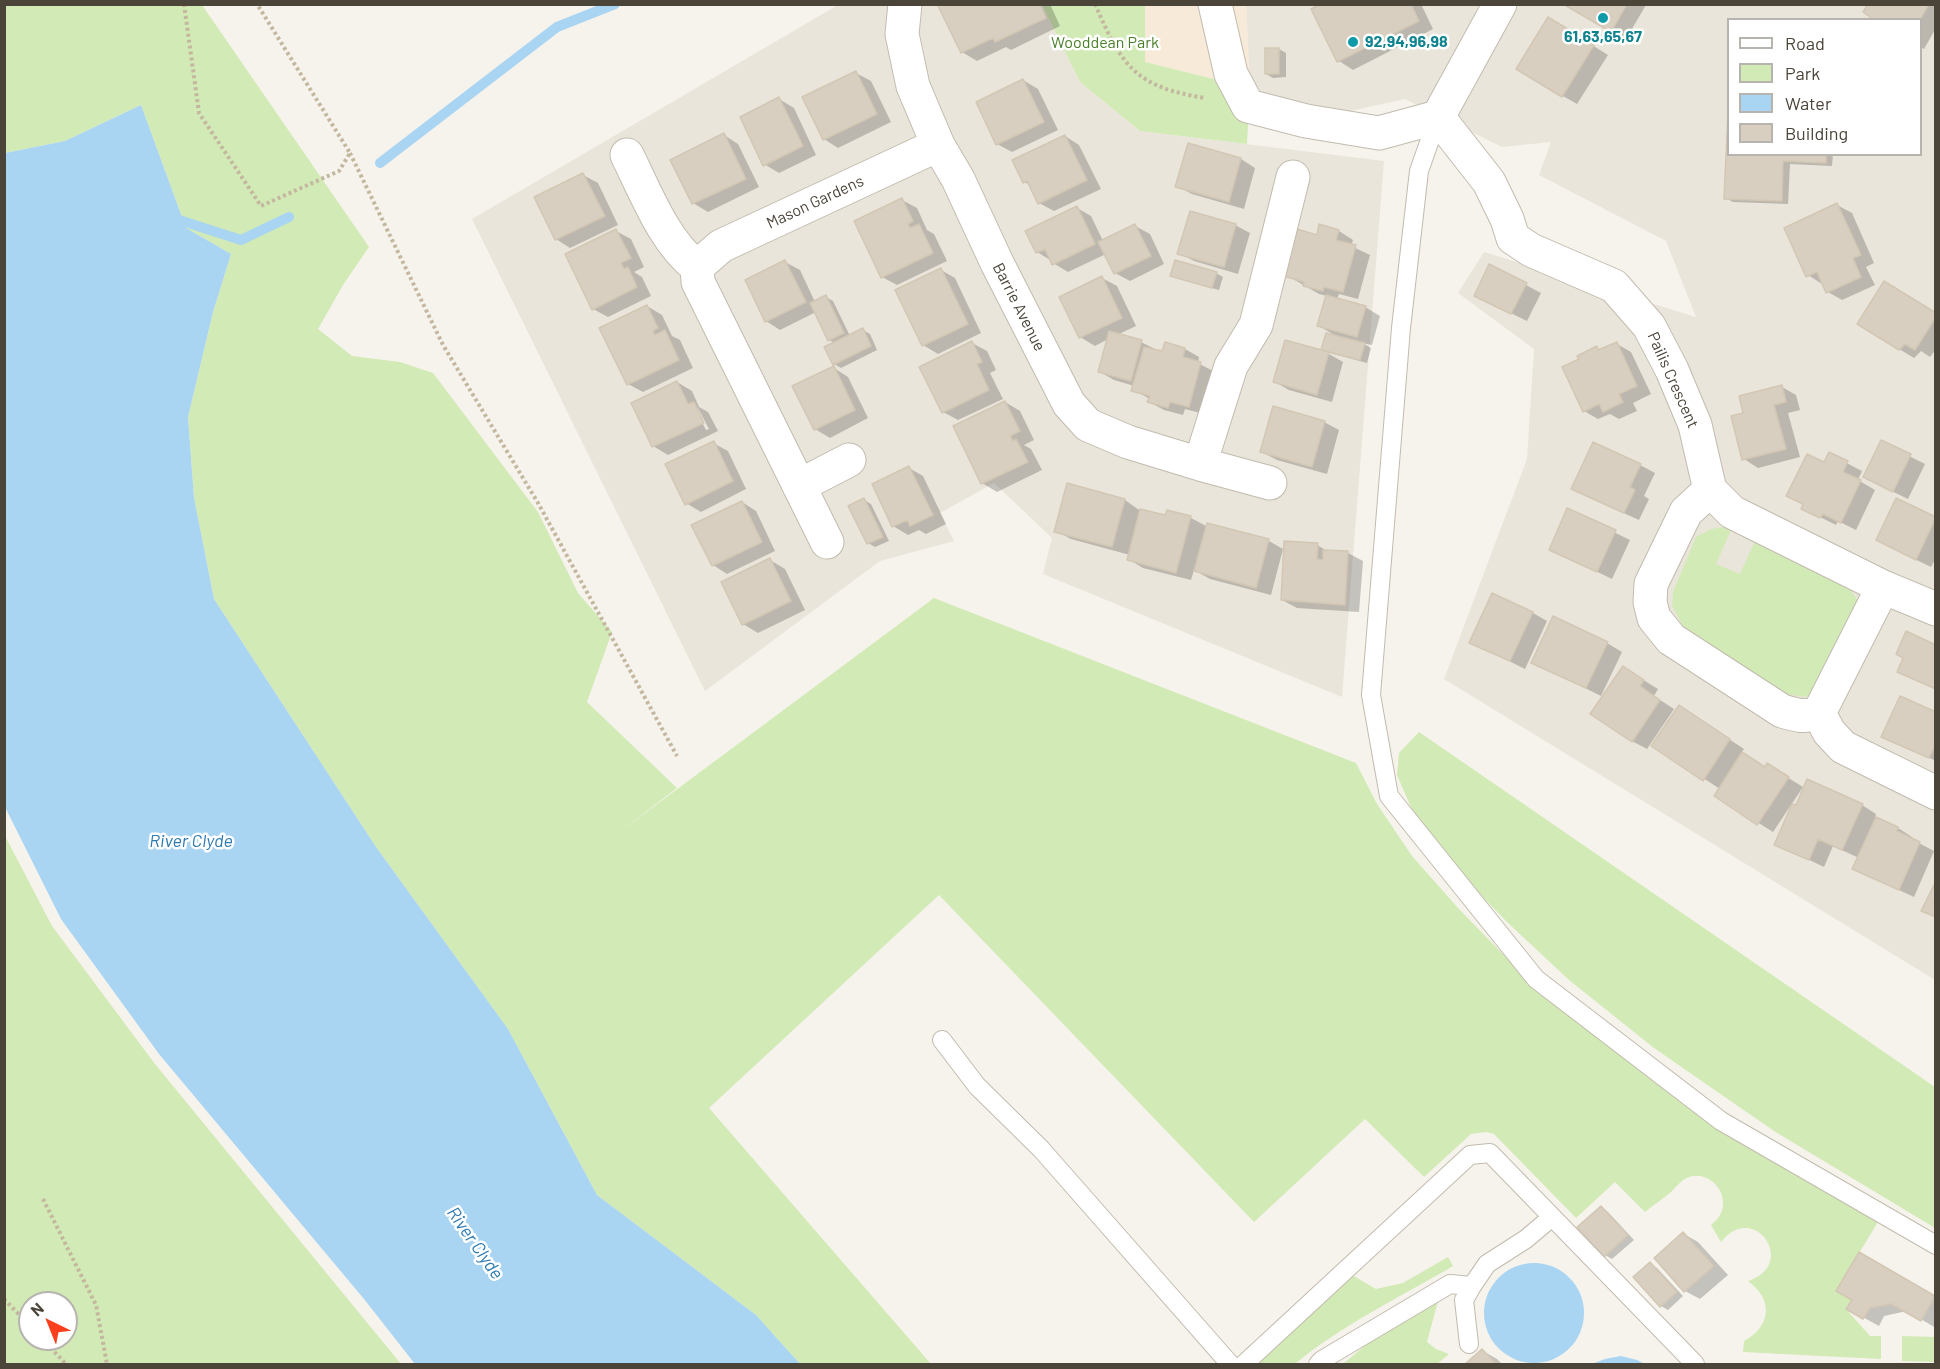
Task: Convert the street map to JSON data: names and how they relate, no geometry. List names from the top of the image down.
{
  "streets": {
    "street": ["Mason Gardens", "Barrie Avenue", "Pailis Crescent"]
  },
  "crossings": [
    ["Mason Gardens", "Barrie Avenue"]
  ],
  "water": ["River Clyde"],
  "parks": ["Wooddean Park"],
  "places": ["61,63,65,67", "92,94,96,98"],
  "legend": [
    "Road",
    "Park",
    "Water",
    "Building"
  ],
  "north": "top left"
}
